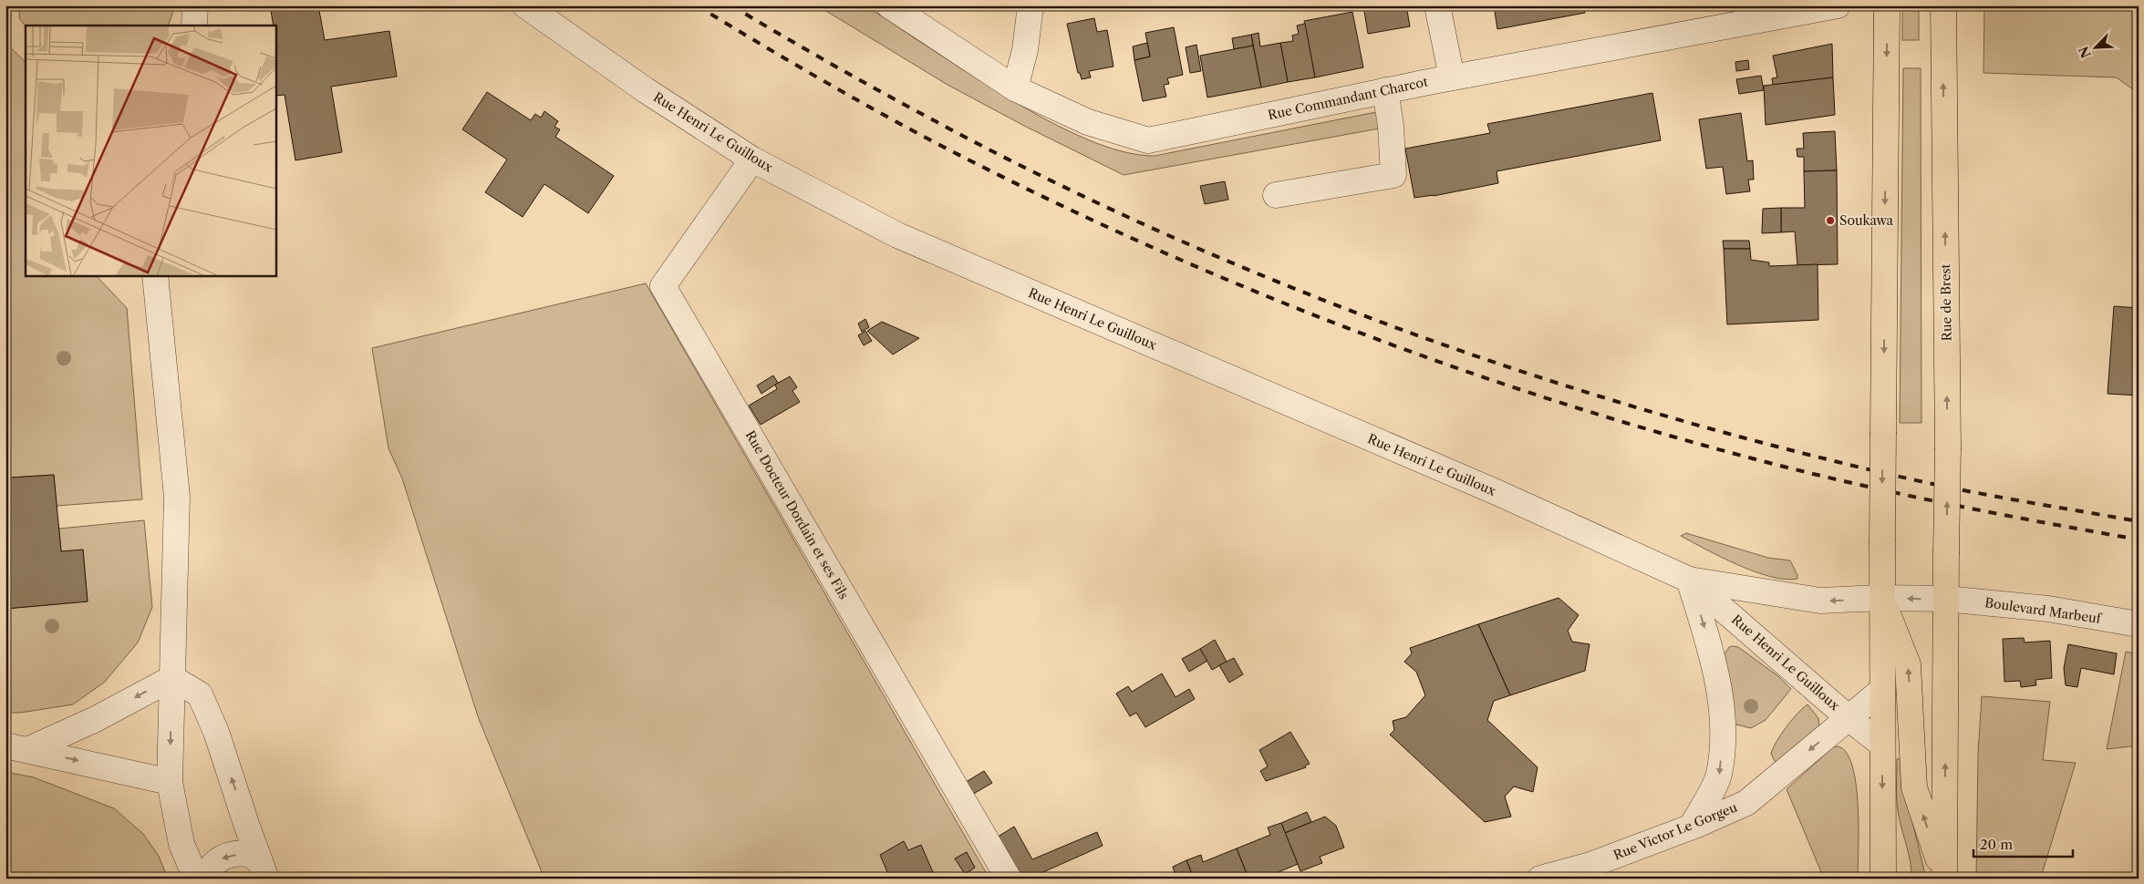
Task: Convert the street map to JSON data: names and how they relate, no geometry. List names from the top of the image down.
{
  "streets": {
    "main road": ["Rue de Brest"],
    "street": [
      "Rue Commandant Charcot",
      "Rue Henri Le Guilloux",
      "Rue Docteur Dordain et ses Fils",
      "Boulevard Marbeuf",
      "Rue Victor Le Gorgeu"
    ]
  },
  "crossings": [
    ["Rue Henri Le Guilloux", "Rue de Brest"],
    ["Rue Henri Le Guilloux", "Rue Docteur Dordain et ses Fils"],
    ["Rue Henri Le Guilloux", "Boulevard Marbeuf"],
    ["Rue Henri Le Guilloux", "Rue Victor Le Gorgeu"],
    ["Rue de Brest", "Boulevard Marbeuf"]
  ],
  "one_way": ["Rue Victor Le Gorgeu"],
  "places": ["Soukawa"],
  "scale_bar": "20 m",
  "north": "bottom left"
}
